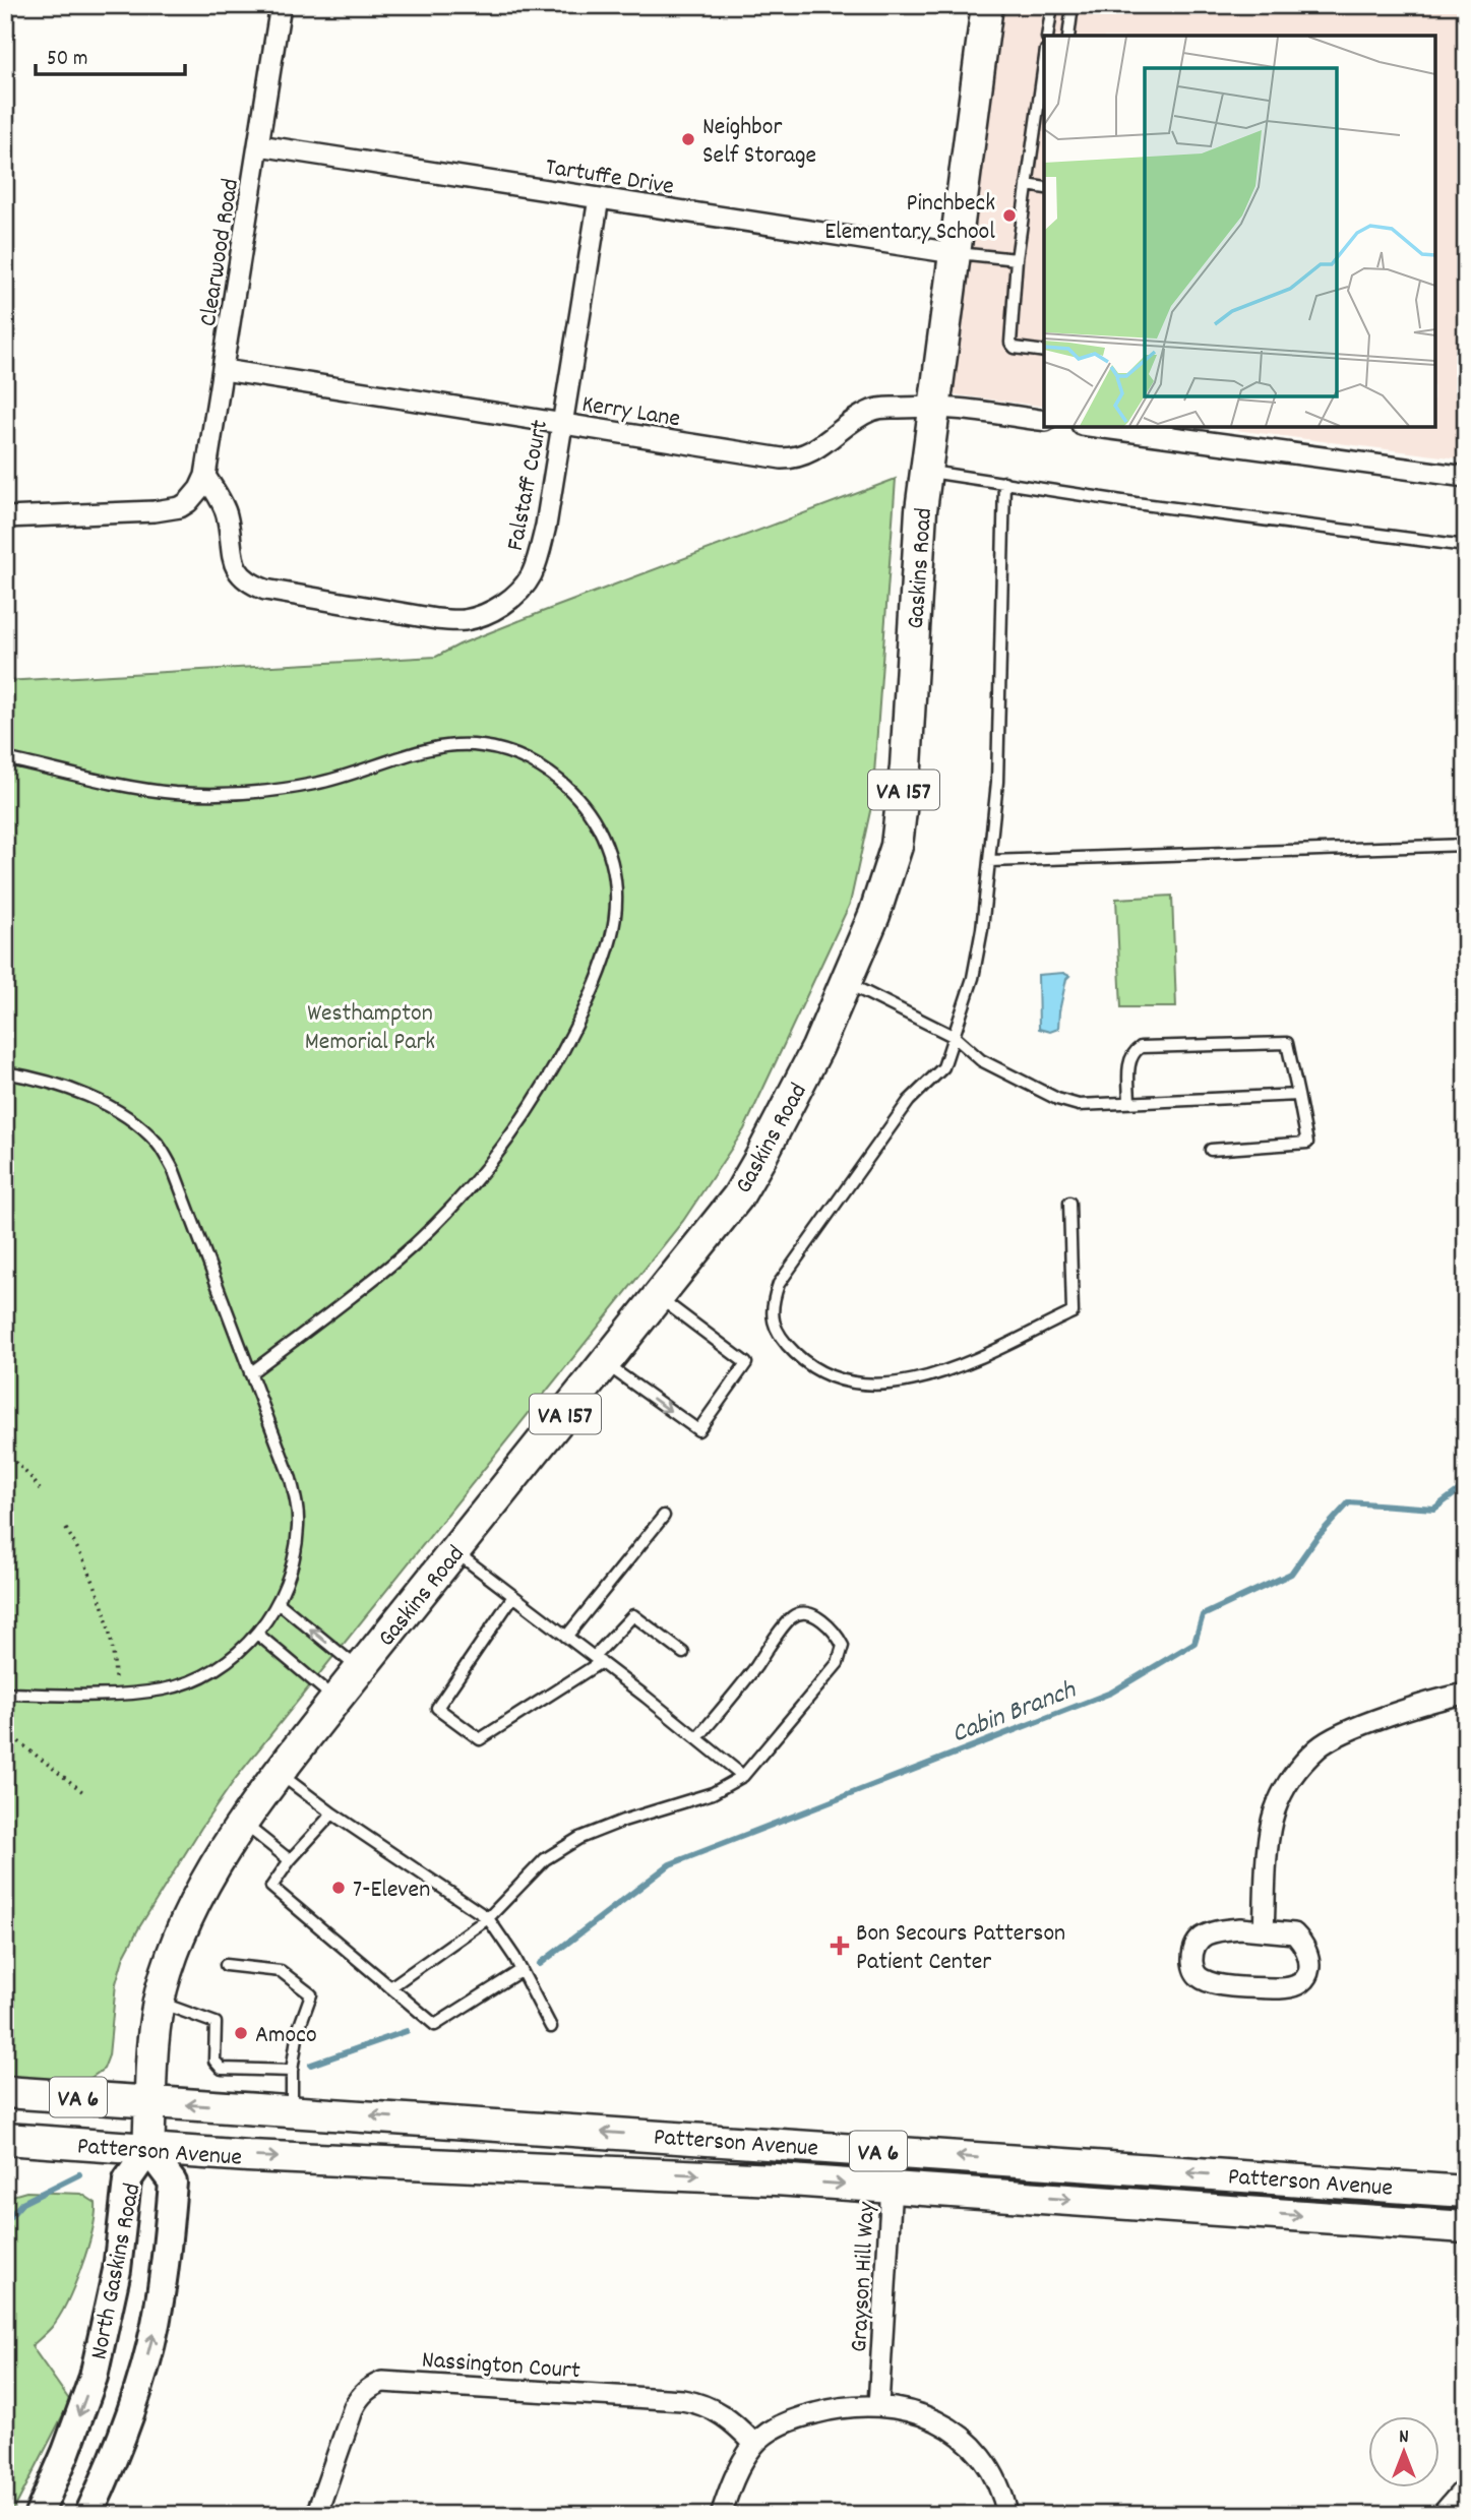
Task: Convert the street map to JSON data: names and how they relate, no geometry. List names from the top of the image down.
{
  "streets": {
    "main road": [
      "Gaskins Road",
      "VA 157",
      "VA 6",
      "Patterson Avenue",
      "North Gaskins Road"
    ],
    "street": [
      "Tartuffe Drive",
      "Clearwood Road",
      "Kerry Lane",
      "Falstaff Court",
      "Grayson Hill Way",
      "Nassington Court"
    ]
  },
  "crossings": [
    ["Tartuffe Drive", "Clearwood Road"],
    ["Tartuffe Drive", "Falstaff Court"],
    ["Tartuffe Drive", "Gaskins Road"],
    ["Clearwood Road", "Kerry Lane"],
    ["Clearwood Road", "Falstaff Court"],
    ["Kerry Lane", "Falstaff Court"],
    ["Kerry Lane", "Gaskins Road"],
    ["Gaskins Road", "Patterson Avenue"],
    ["Gaskins Road", "North Gaskins Road"],
    ["Patterson Avenue", "North Gaskins Road"],
    ["Patterson Avenue", "Grayson Hill Way"]
  ],
  "water": ["Cabin Branch"],
  "parks": ["Westhampton Memorial Park"],
  "places": {
    "other": [
      "Neighbor Self Storage",
      "Pinchbeck Elementary School",
      "7-Eleven",
      "Amoco"
    ],
    "health": ["Bon Secours Patterson Patient Center"]
  },
  "scale_bar": "50 m",
  "north": "top"
}
